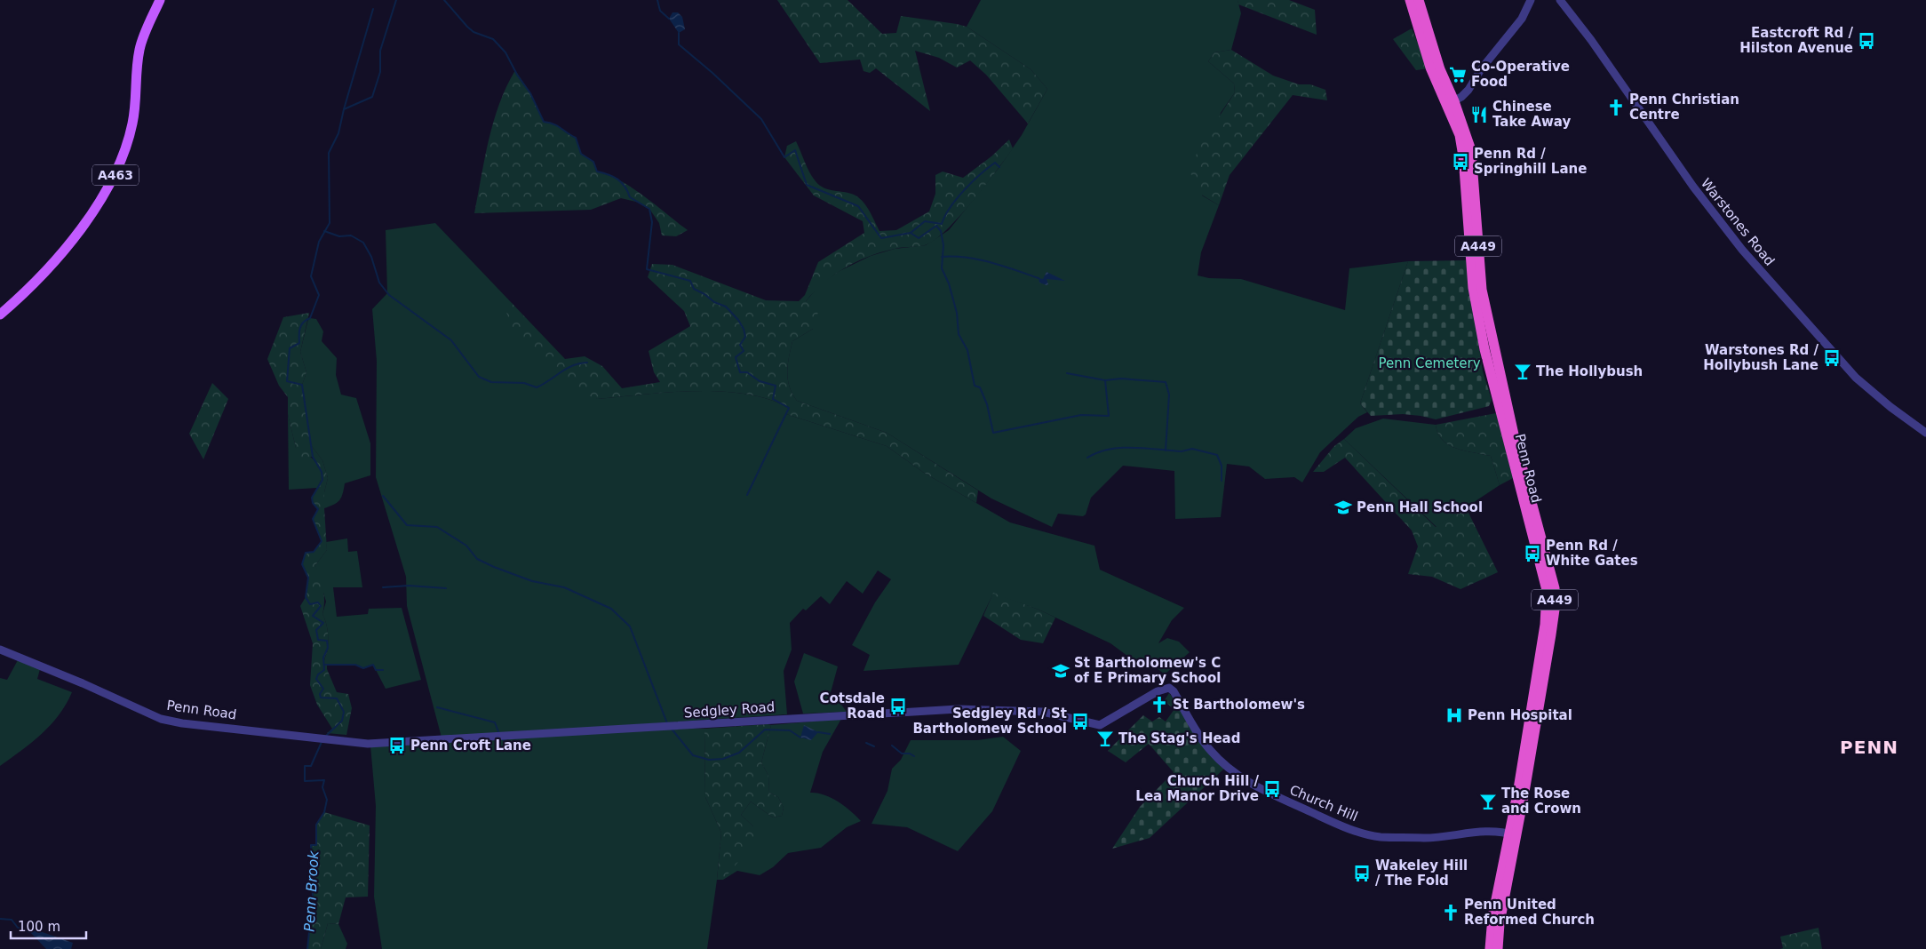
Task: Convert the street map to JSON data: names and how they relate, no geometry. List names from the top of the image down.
{
  "streets": {
    "highway": ["A449", "Penn Road"],
    "main road": ["A463"],
    "street": ["Warstones Road", "Sedgley Road", "Church Hill"]
  },
  "crossings": [
    ["Penn Road", "Sedgley Road"],
    ["Penn Road", "Church Hill"],
    ["Sedgley Road", "Church Hill"]
  ],
  "districts": ["PENN"],
  "water": ["Penn Brook"],
  "parks": ["Penn Cemetery"],
  "places": {
    "bus stop": [
      "Eastcroft Rd / Hilston Avenue",
      "Penn Rd / Springhill Lane",
      "Warstones Rd / Hollybush Lane",
      "Penn Rd / White Gates",
      "Cotsdale Road",
      "Sedgley Rd / St Bartholomew School",
      "Penn Croft Lane",
      "Church Hill / Lea Manor Drive",
      "Wakeley Hill / The Fold"
    ],
    "supermarket": ["Co-Operative Food"],
    "church": ["Penn Christian Centre", "St Bartholomew's", "Penn United Reformed Church"],
    "restaurant": ["Chinese Take Away"],
    "bar": ["The Hollybush", "The Stag's Head", "The Rose and Crown"],
    "school or university": ["Penn Hall School", "St Bartholomew's C of E Primary School"],
    "hospital": ["Penn Hospital"]
  },
  "scale_bar": "100 m"
}
